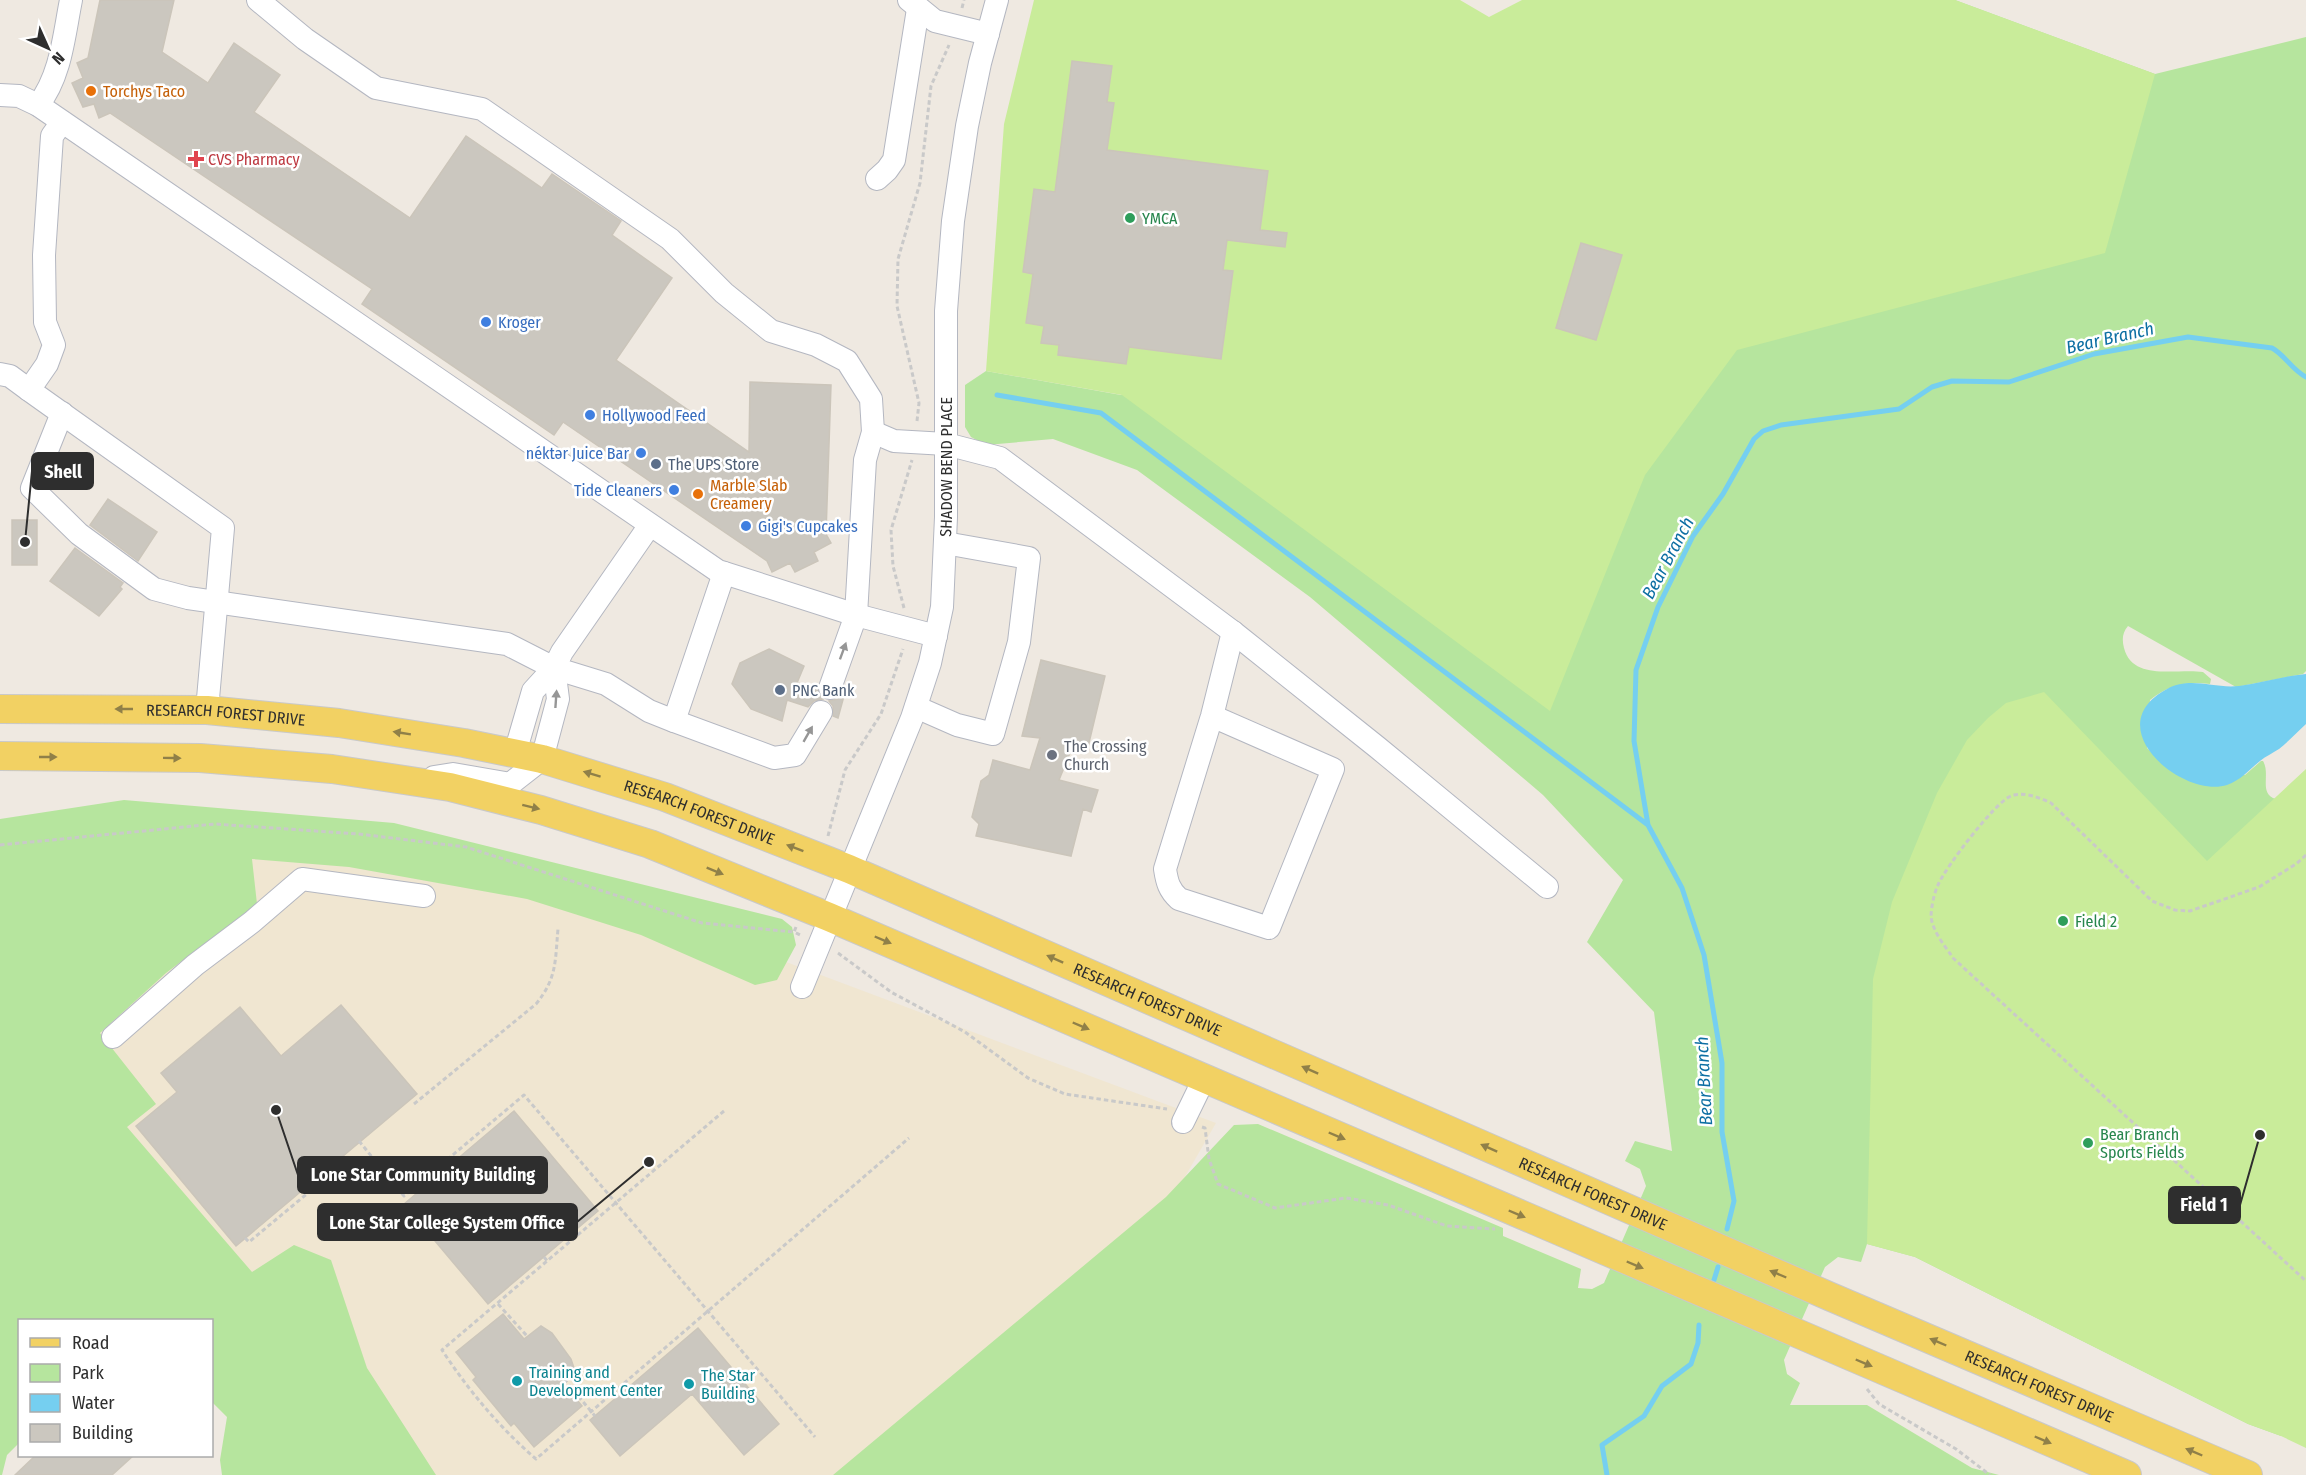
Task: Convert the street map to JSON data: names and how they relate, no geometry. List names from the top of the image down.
{
  "streets": {
    "main road": ["RESEARCH FOREST DRIVE"],
    "street": ["SHADOW BEND PLACE"]
  },
  "crossings": [
    ["SHADOW BEND PLACE", "RESEARCH FOREST DRIVE"]
  ],
  "water": ["Bear Branch"],
  "places": {
    "other": [
      "Torchys Taco",
      "YMCA",
      "Kroger",
      "Hollywood Feed",
      "néktər Juice Bar",
      "The UPS Store",
      "Tide Cleaners",
      "Marble Slab Creamery",
      "Gigi's Cupcakes",
      "Shell",
      "PNC Bank",
      "The Crossing Church",
      "Field 2",
      "Lone Star Community Building",
      "Field 1",
      "Bear Branch Sports Fields",
      "Lone Star College System Office",
      "Training and Development Center",
      "The Star Building"
    ],
    "health": ["CVS Pharmacy"]
  },
  "legend": [
    "Road",
    "Park",
    "Water",
    "Building"
  ],
  "north": "bottom right"
}
